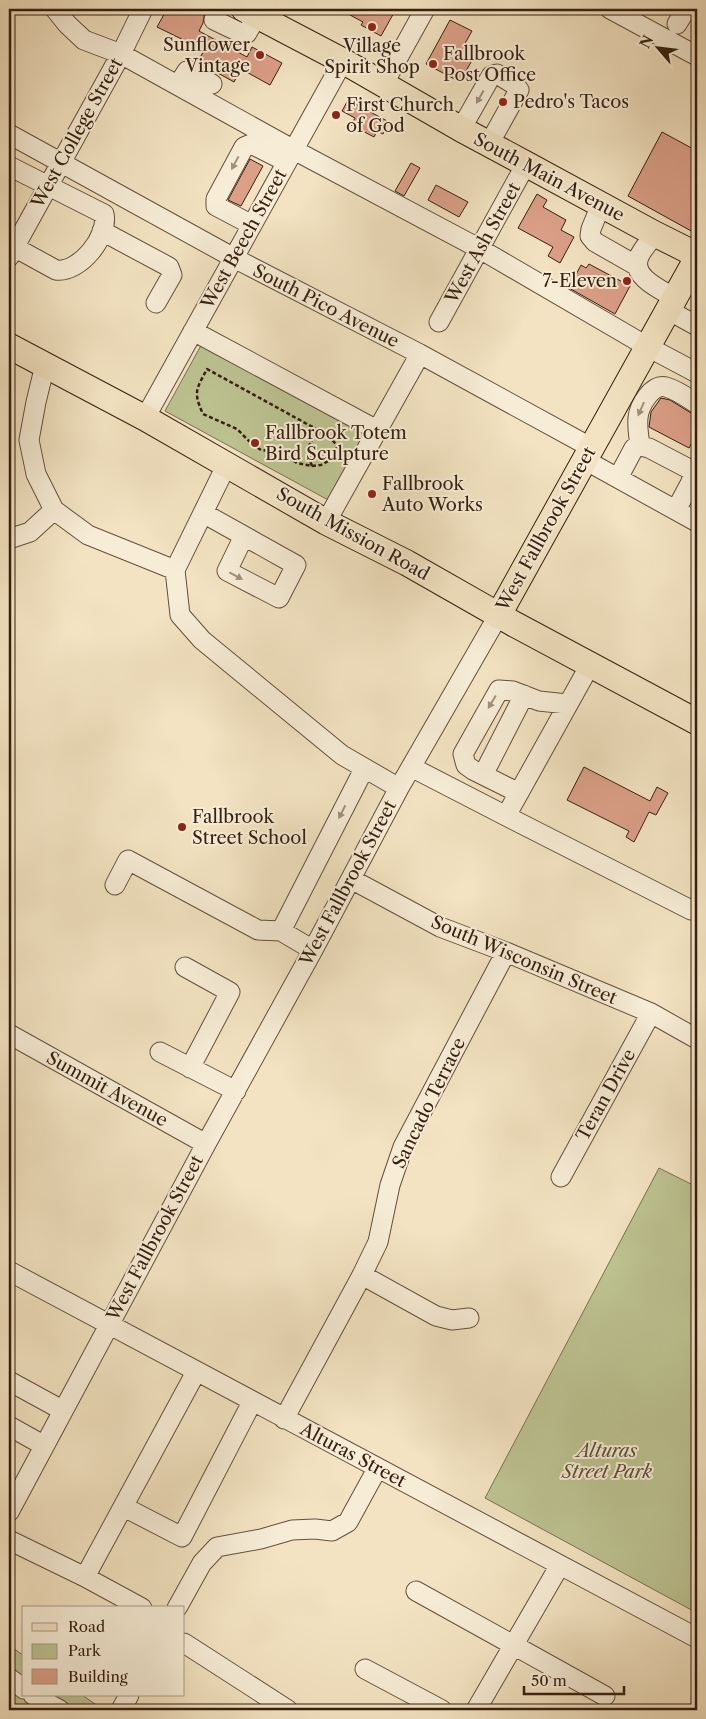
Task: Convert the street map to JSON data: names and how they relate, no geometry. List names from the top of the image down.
{
  "streets": {
    "main road": ["South Main Avenue", "West Fallbrook Street", "South Mission Road"],
    "street": [
      "West College Street",
      "West Beech Street",
      "West Ash Street",
      "South Pico Avenue",
      "South Wisconsin Street",
      "Summit Avenue",
      "Teran Drive",
      "Sancado Terrace",
      "Alturas Street"
    ]
  },
  "crossings": [
    ["West College Street", "South Pico Avenue"],
    ["South Main Avenue", "West Beech Street"],
    ["South Main Avenue", "West Ash Street"],
    ["South Main Avenue", "West Fallbrook Street"],
    ["West Beech Street", "South Pico Avenue"],
    ["West Beech Street", "South Mission Road"],
    ["South Pico Avenue", "West Fallbrook Street"],
    ["West Fallbrook Street", "South Mission Road"],
    ["West Fallbrook Street", "South Wisconsin Street"],
    ["West Fallbrook Street", "Summit Avenue"],
    ["West Fallbrook Street", "Alturas Street"],
    ["South Wisconsin Street", "Teran Drive"],
    ["South Wisconsin Street", "Sancado Terrace"],
    ["Sancado Terrace", "Alturas Street"]
  ],
  "parks": ["Alturas Street Park"],
  "places": [
    "Village Spirit Shop",
    "Sunflower Vintage",
    "Fallbrook Post Office",
    "Pedro's Tacos",
    "First Church of God",
    "7-Eleven",
    "Fallbrook Totem Bird Sculpture",
    "Fallbrook Auto Works",
    "Fallbrook Street School"
  ],
  "legend": ["Road", "Park", "Building"],
  "scale_bar": "50 m",
  "north": "top left"
}
